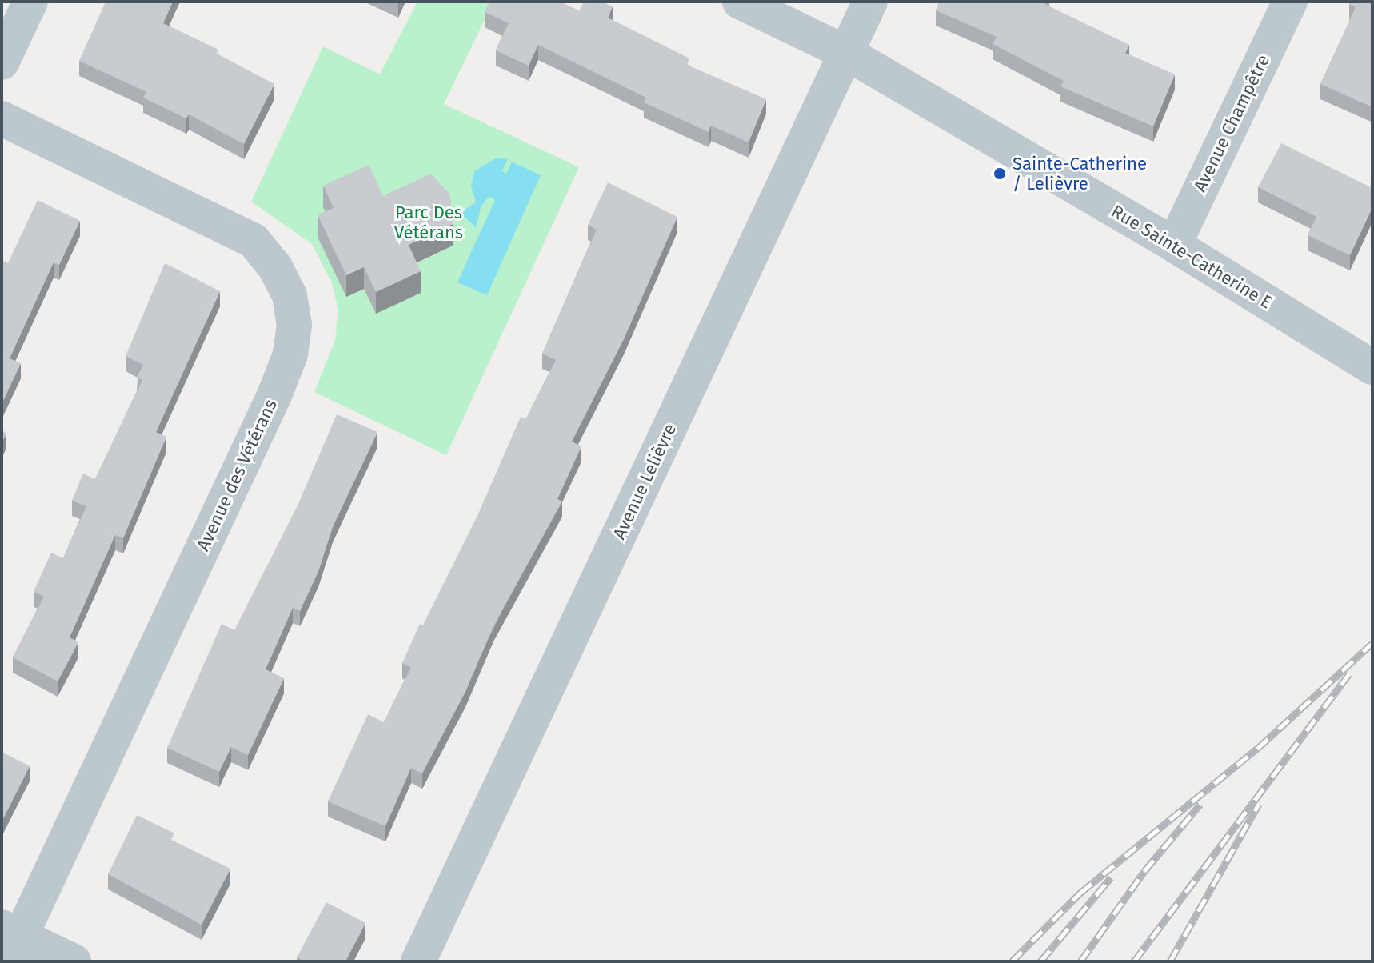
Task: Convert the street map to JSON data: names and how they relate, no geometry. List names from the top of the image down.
{
  "streets": {
    "street": [
      "Avenue Champêtre",
      "Rue Sainte-Catherine E",
      "Avenue des Vétérans",
      "Avenue Lelièvre"
    ]
  },
  "crossings": [
    ["Avenue Champêtre", "Rue Sainte-Catherine E"],
    ["Rue Sainte-Catherine E", "Avenue Lelièvre"]
  ],
  "parks": ["Parc Des Vétérans"],
  "places": ["Sainte-Catherine / Lelièvre"]
}
